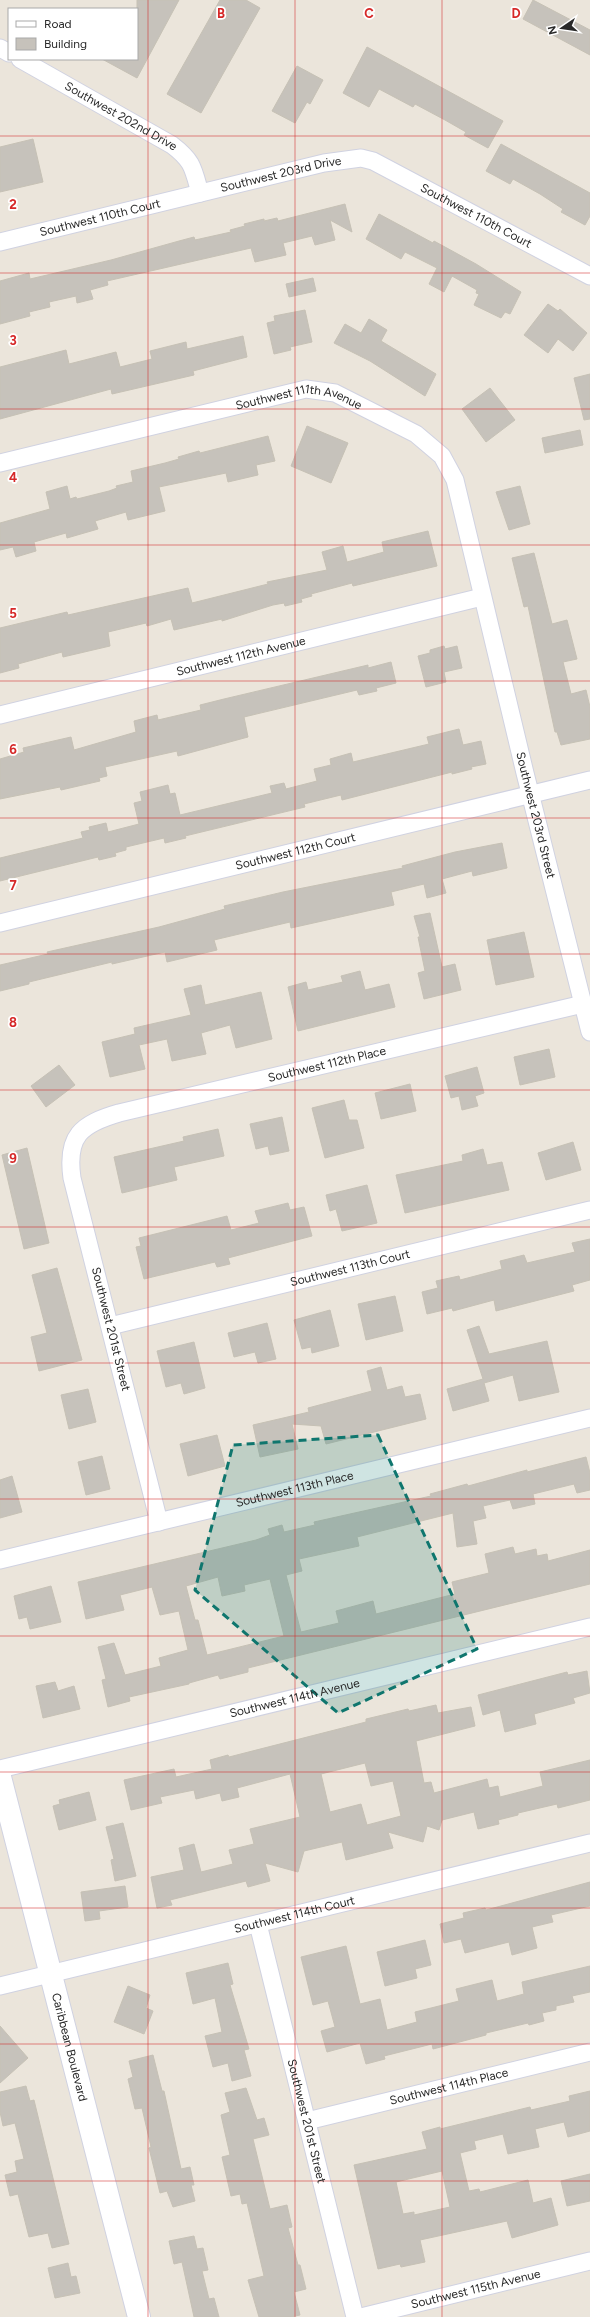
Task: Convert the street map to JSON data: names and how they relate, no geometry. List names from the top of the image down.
{
  "streets": {
    "street": [
      "Southwest 202nd Drive",
      "Southwest 203rd Drive",
      "Southwest 110th Court",
      "Southwest 111th Avenue",
      "Southwest 112th Avenue",
      "Southwest 203rd Street",
      "Southwest 112th Court",
      "Southwest 112th Place",
      "Southwest 113th Court",
      "Southwest 201st Street",
      "Southwest 113th Place",
      "Southwest 114th Avenue",
      "Southwest 114th Court",
      "Caribbean Boulevard",
      "Southwest 114th Place",
      "Southwest 115th Avenue"
    ]
  },
  "crossings": [
    ["Southwest 202nd Drive", "Southwest 203rd Drive"],
    ["Southwest 202nd Drive", "Southwest 110th Court"],
    ["Southwest 203rd Drive", "Southwest 110th Court"],
    ["Southwest 111th Avenue", "Southwest 112th Avenue"],
    ["Southwest 111th Avenue", "Southwest 203rd Street"],
    ["Southwest 112th Avenue", "Southwest 203rd Street"],
    ["Southwest 203rd Street", "Southwest 112th Court"],
    ["Southwest 203rd Street", "Southwest 112th Place"],
    ["Southwest 112th Place", "Southwest 201st Street"],
    ["Southwest 113th Court", "Southwest 201st Street"],
    ["Southwest 201st Street", "Southwest 113th Place"],
    ["Southwest 201st Street", "Southwest 114th Court"],
    ["Southwest 201st Street", "Southwest 114th Place"],
    ["Southwest 114th Court", "Caribbean Boulevard"]
  ],
  "legend": ["Road", "Building"],
  "north": "left",
  "grid": {
    "columns": ["B", "C", "D"],
    "rows": [
      "2",
      "3",
      "4",
      "5",
      "6",
      "7",
      "8",
      "9"
    ]
  }
}
